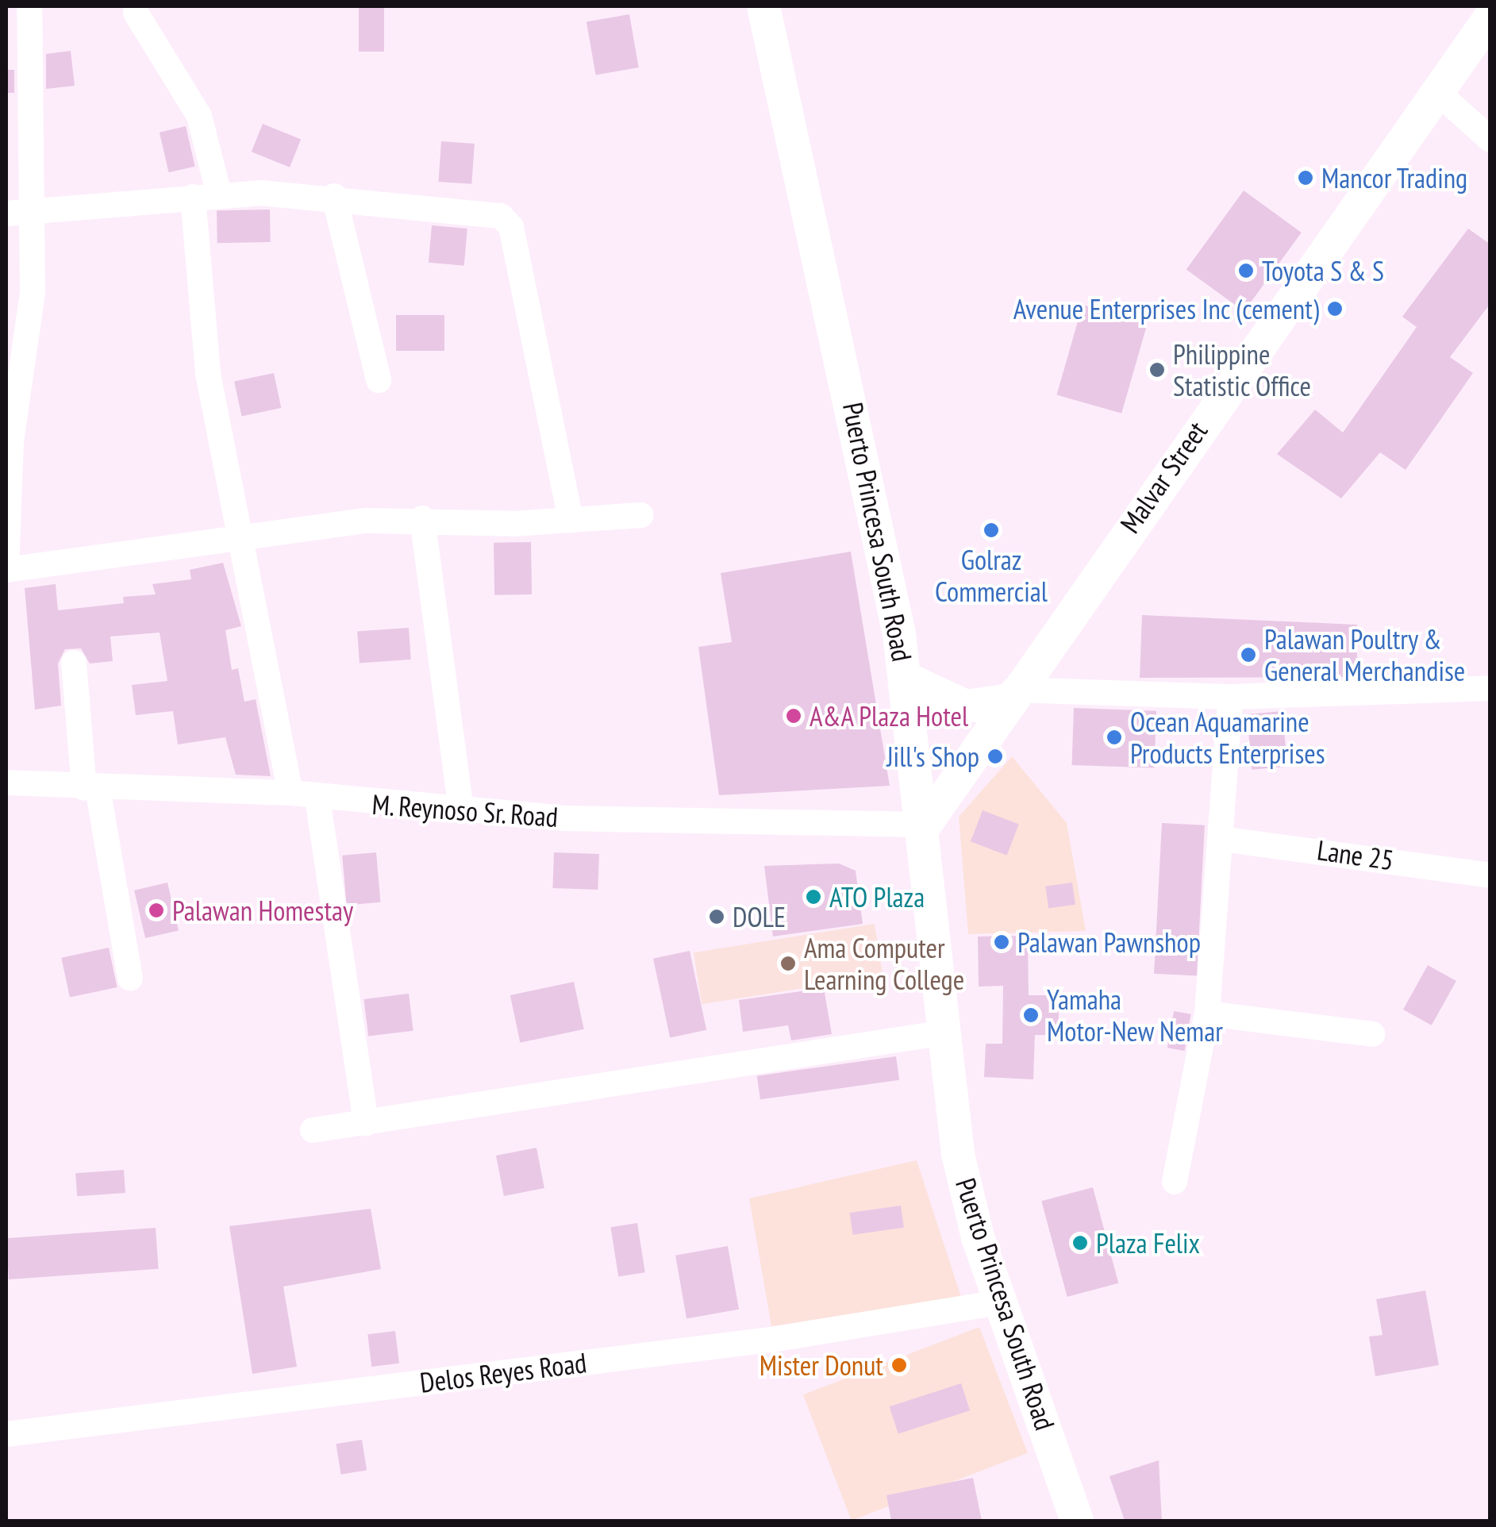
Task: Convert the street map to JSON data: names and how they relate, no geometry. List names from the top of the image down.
{
  "streets": {
    "main road": ["Malvar Street", "Puerto Princesa South Road"],
    "street": ["M. Reynoso Sr. Road", "Lane 25", "Delos Reyes Road"]
  },
  "crossings": [
    ["Malvar Street", "Puerto Princesa South Road"],
    ["Malvar Street", "M. Reynoso Sr. Road"],
    ["Puerto Princesa South Road", "M. Reynoso Sr. Road"],
    ["Puerto Princesa South Road", "Delos Reyes Road"]
  ],
  "places": [
    "Mancor Trading",
    "Toyota S & S",
    "Avenue Enterprises Inc (cement)",
    "Philippine Statistic Office",
    "Golraz Commercial",
    "Palawan Poultry & General Merchandise",
    "A&A Plaza Hotel",
    "Ocean Aquamarine Products Enterprises",
    "Jill's Shop",
    "ATO Plaza",
    "Palawan Homestay",
    "DOLE",
    "Palawan Pawnshop",
    "Ama Computer Learning College",
    "Yamaha Motor-New Nemar",
    "Plaza Felix",
    "Mister Donut"
  ]
}
